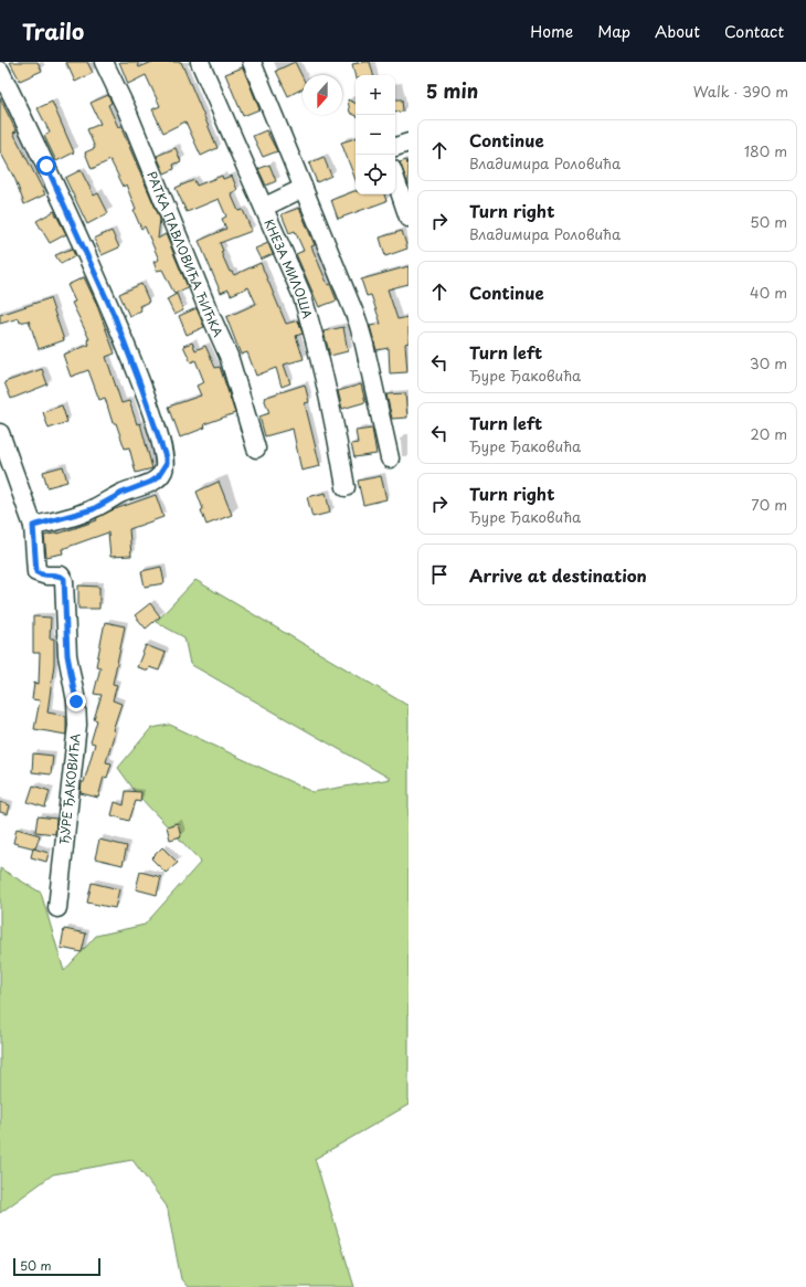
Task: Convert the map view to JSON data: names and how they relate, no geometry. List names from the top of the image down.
{
  "streets": {
    "street": ["РАТКА ПАВЛОВИЋА ЋИЋКА", "КНЕЗА МИЛОША", "ЂУРЕ ЂАКОВИЋА"]
  },
  "scale_bar": "50 m",
  "north": "bottom",
  "page": {
    "header": "Trailo",
    "nav": [
      "Home",
      "Map",
      "About",
      "Contact"
    ],
    "heading": ["5 min", "Walk · 390 m"],
    "map_buttons": ["+", "−"],
    "list": [
      ["Continue", "Владимира Роловића", "180 m"],
      ["Turn right", "Владимира Роловића", "50 m"],
      ["Continue", "40 m"],
      ["Turn left", "Ђуре Ђаковића", "30 m"],
      ["Turn left", "Ђуре Ђаковића", "20 m"],
      ["Turn right", "Ђуре Ђаковића", "70 m"],
      "Arrive at destination"
    ],
    "scale": "50 m"
  }
}
